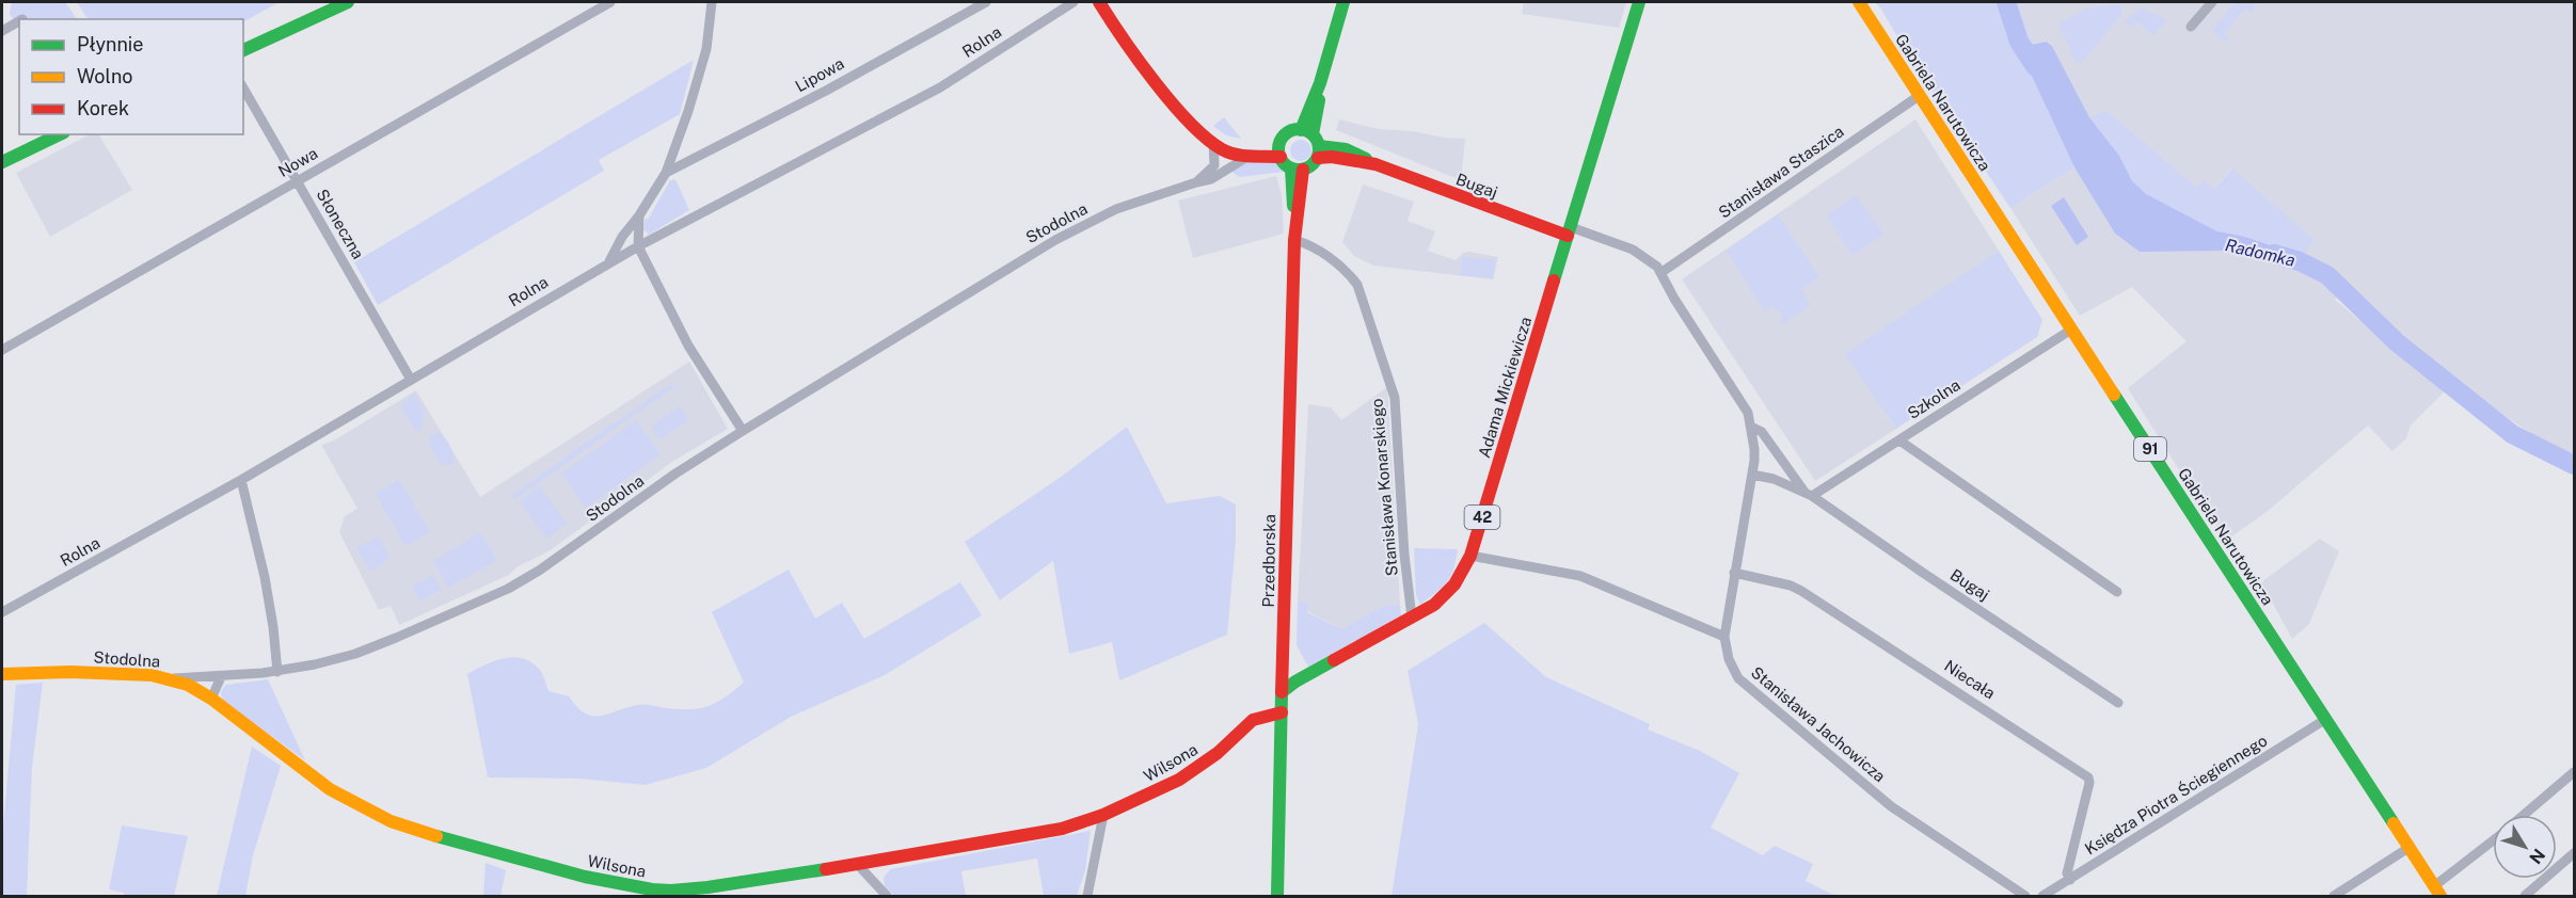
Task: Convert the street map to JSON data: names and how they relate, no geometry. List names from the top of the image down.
{
  "streets": {
    "street": [
      "Rolna",
      "Lipowa",
      "Gabriela Narutowicza",
      "Nowa",
      "Stanisława Staszica",
      "Bugaj",
      "Stodolna",
      "Słoneczna",
      "Adama Mickiewicza",
      "Szkolna",
      "91",
      "Stanisława Konarskiego",
      "42",
      "Przedborska",
      "Niecała",
      "Stanisława Jachowicza",
      "Wilsona",
      "Księdza Piotra Ściegiennego"
    ]
  },
  "crossings": [
    ["Rolna", "Słoneczna"],
    ["Gabriela Narutowicza", "Stanisława Staszica"],
    ["Gabriela Narutowicza", "Szkolna"],
    ["Gabriela Narutowicza", "Księdza Piotra Ściegiennego"],
    ["Nowa", "Słoneczna"],
    ["Stanisława Staszica", "Bugaj"],
    ["Bugaj", "Adama Mickiewicza"],
    ["Bugaj", "Szkolna"],
    ["Bugaj", "Stanisława Jachowicza"],
    ["Stodolna", "Wilsona"],
    ["Adama Mickiewicza", "Stanisława Konarskiego"],
    ["Adama Mickiewicza", "Przedborska"],
    ["Stanisława Konarskiego", "Przedborska"],
    ["Przedborska", "Wilsona"],
    ["Niecała", "Stanisława Jachowicza"],
    ["Niecała", "Księdza Piotra Ściegiennego"]
  ],
  "water": ["Radomka"],
  "legend": ["Płynnie", "Wolno", "Korek"],
  "north": "bottom right"
}
